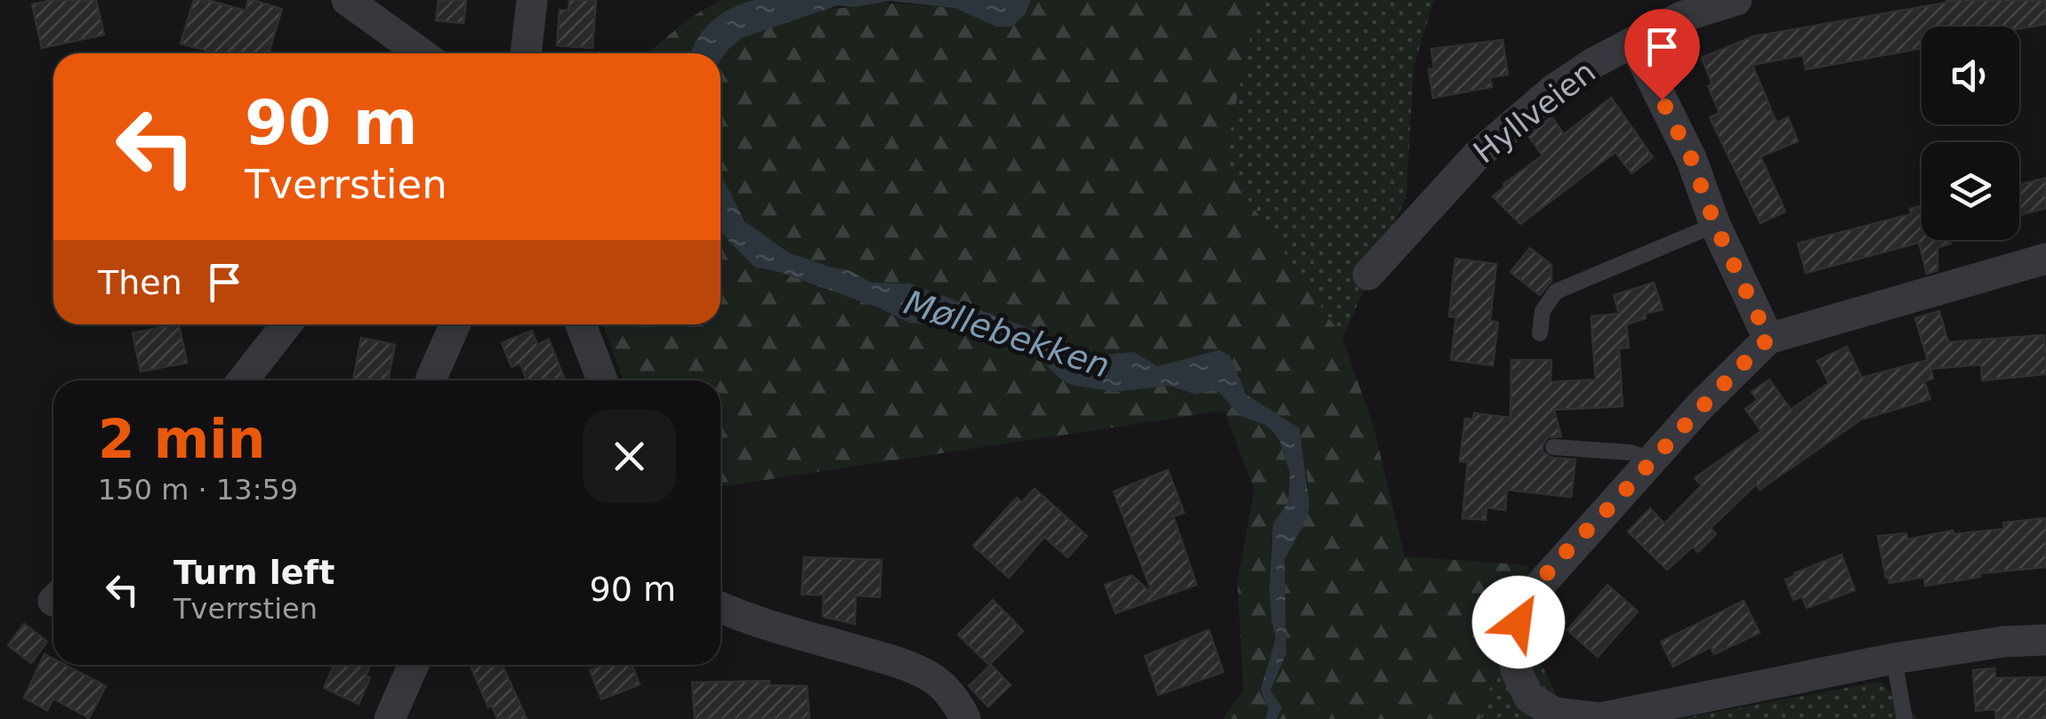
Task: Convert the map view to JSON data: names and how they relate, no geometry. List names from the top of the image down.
{
  "streets": {
    "street": ["Hyllveien"]
  },
  "water": ["Møllebekken"],
  "page": {
    "turn": ["90 m", "Tverrstien"],
    "then": "Then",
    "heading": ["2 min", "150 m · 13:59"],
    "list": [
      {
        "name": "Turn left",
        "note": "Tverrstien",
        "value": "90 m"
      }
    ]
  }
}
